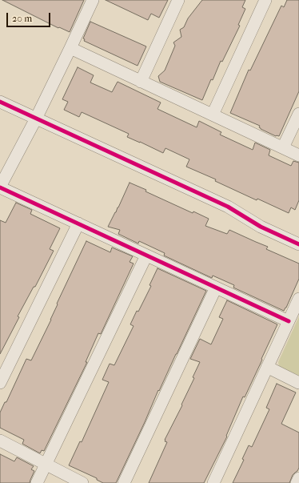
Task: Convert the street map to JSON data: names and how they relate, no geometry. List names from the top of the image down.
{
  "scale_bar": "20 m"
}
